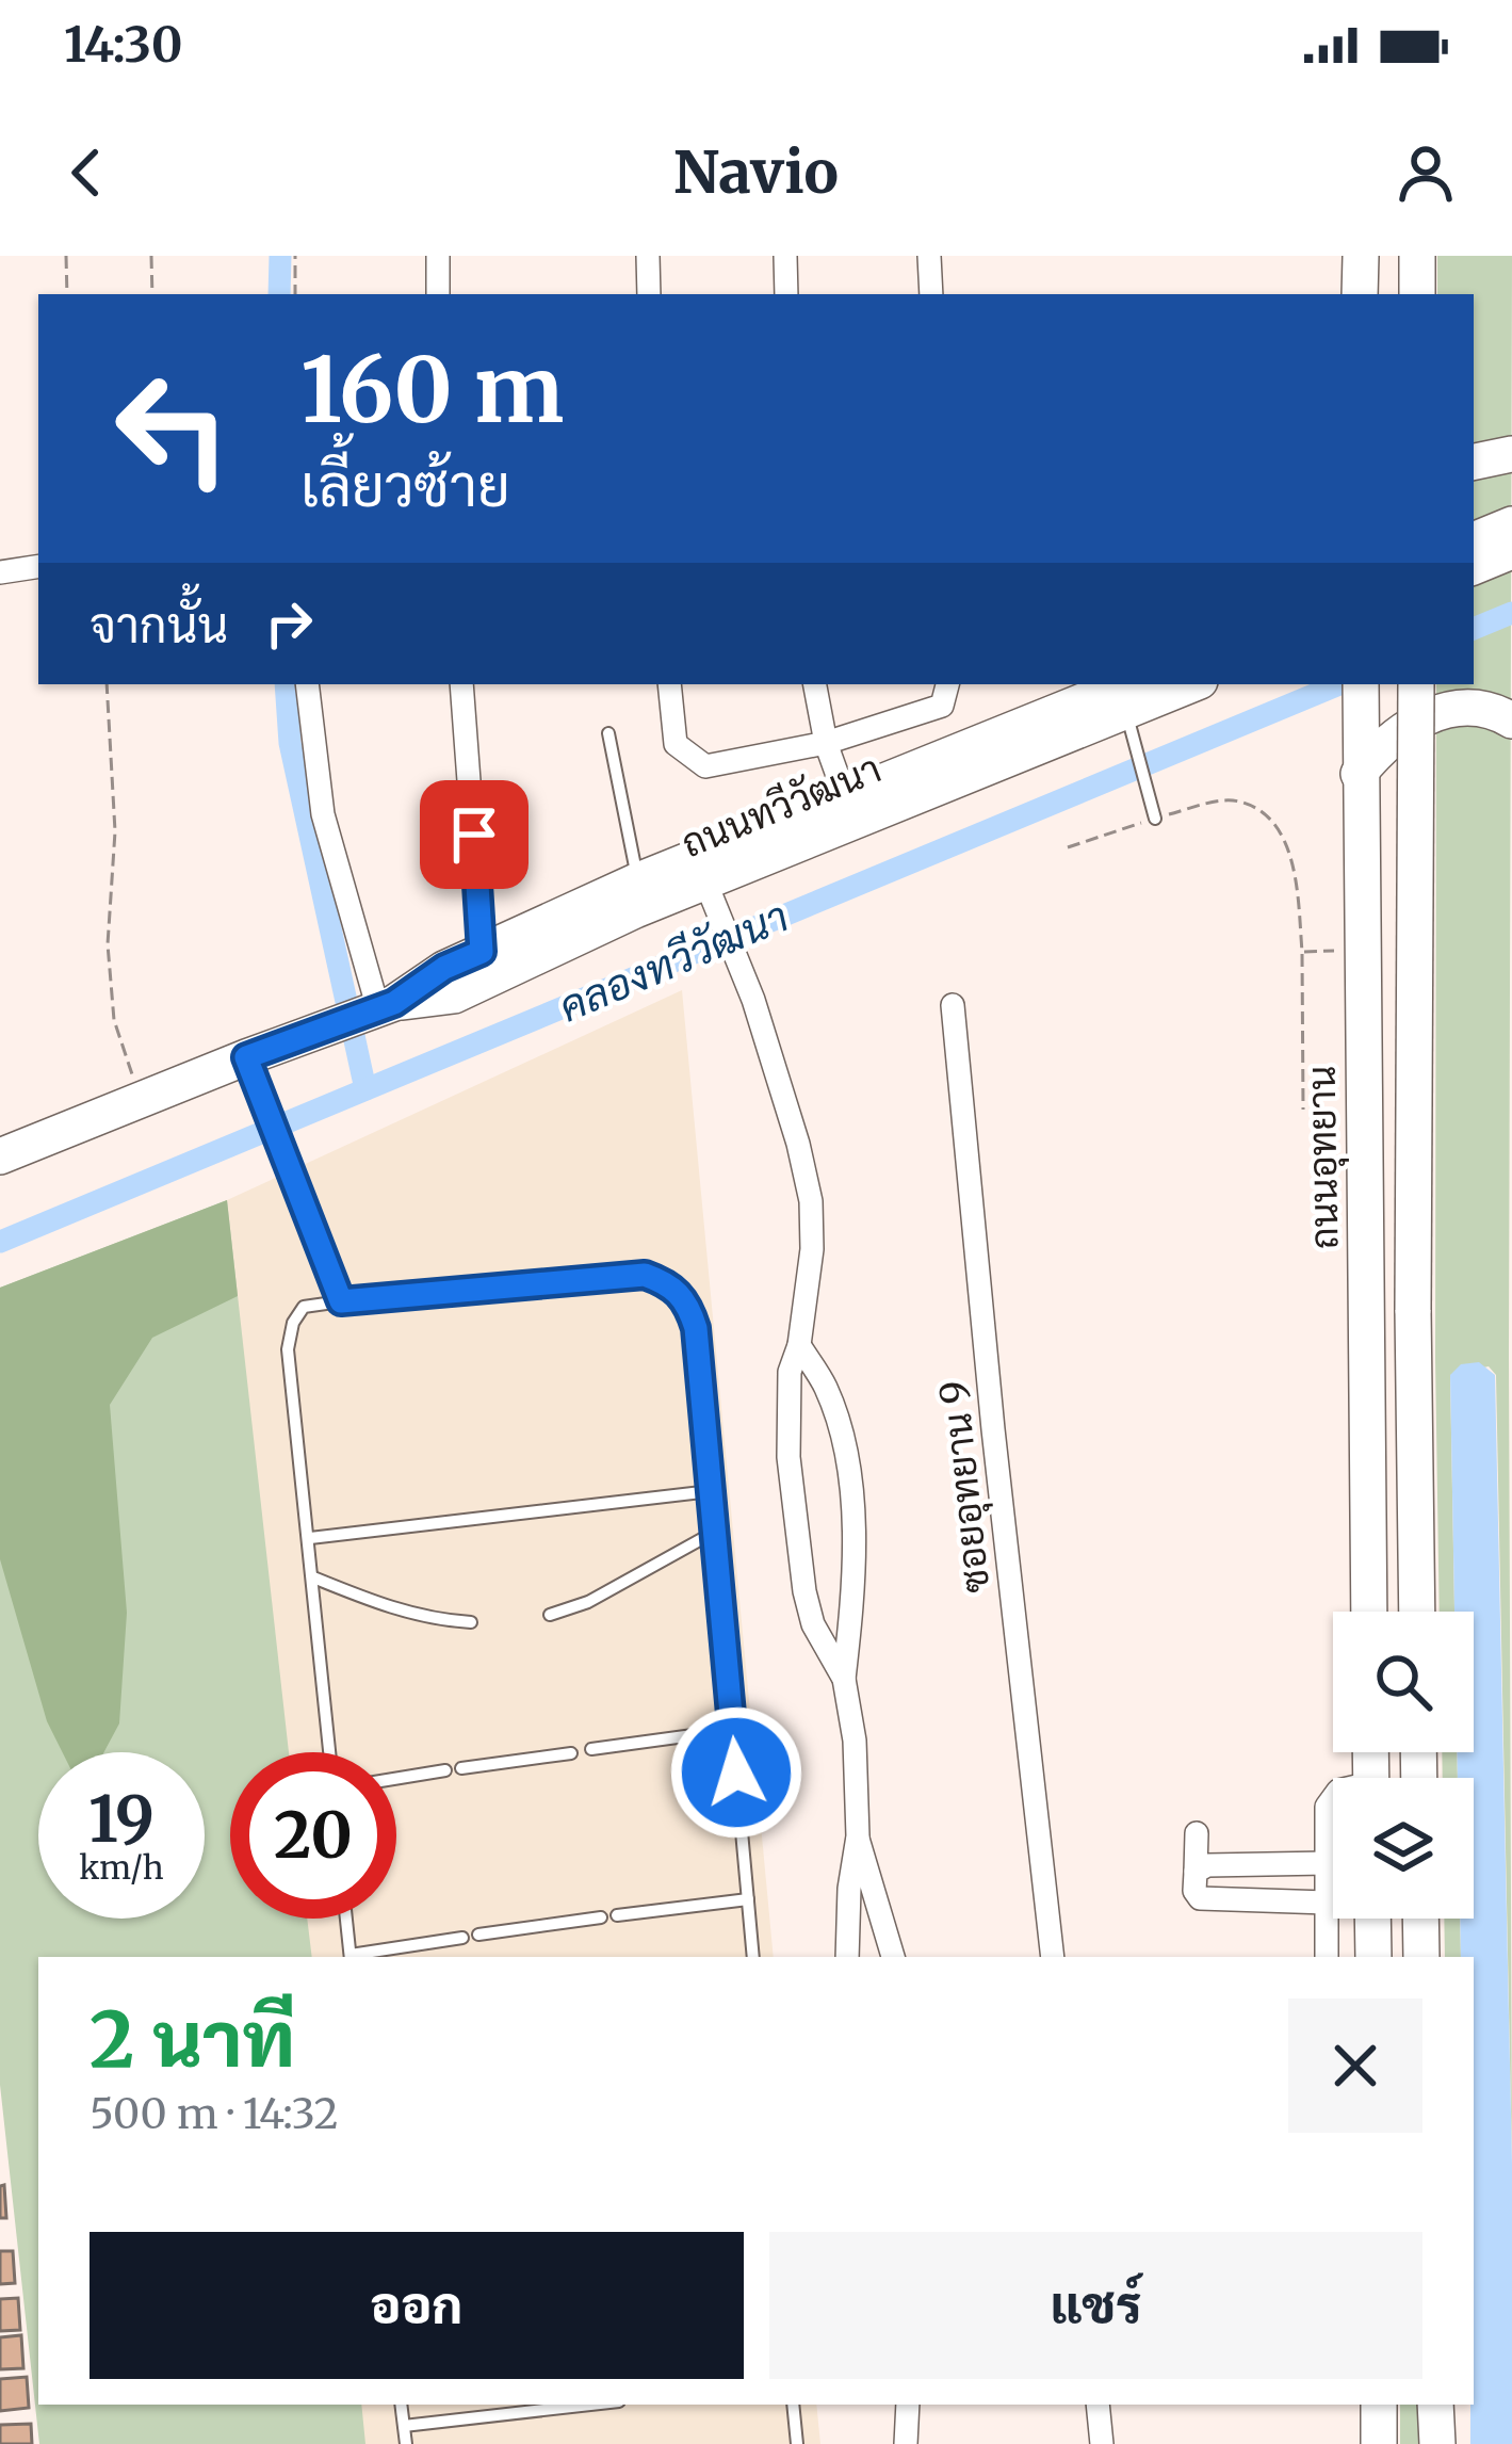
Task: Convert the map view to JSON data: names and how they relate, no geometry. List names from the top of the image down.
{
  "streets": {
    "main road": ["ถนนทวีวัฒนา", "ถนนอุทยาน"],
    "street": ["ซอยอุทยาน 9"]
  },
  "water": ["คลองทวีวัฒนา"],
  "page": {
    "status": "14:30",
    "header": "Navio",
    "turn": ["160 m", "เลี้ยวซ้าย"],
    "then": "จากนั้น",
    "speed": "19 km/h",
    "limit": "20",
    "heading": ["2 นาที", "500 m · 14:32"],
    "buttons": ["ออก", "แชร์"]
  }
}
